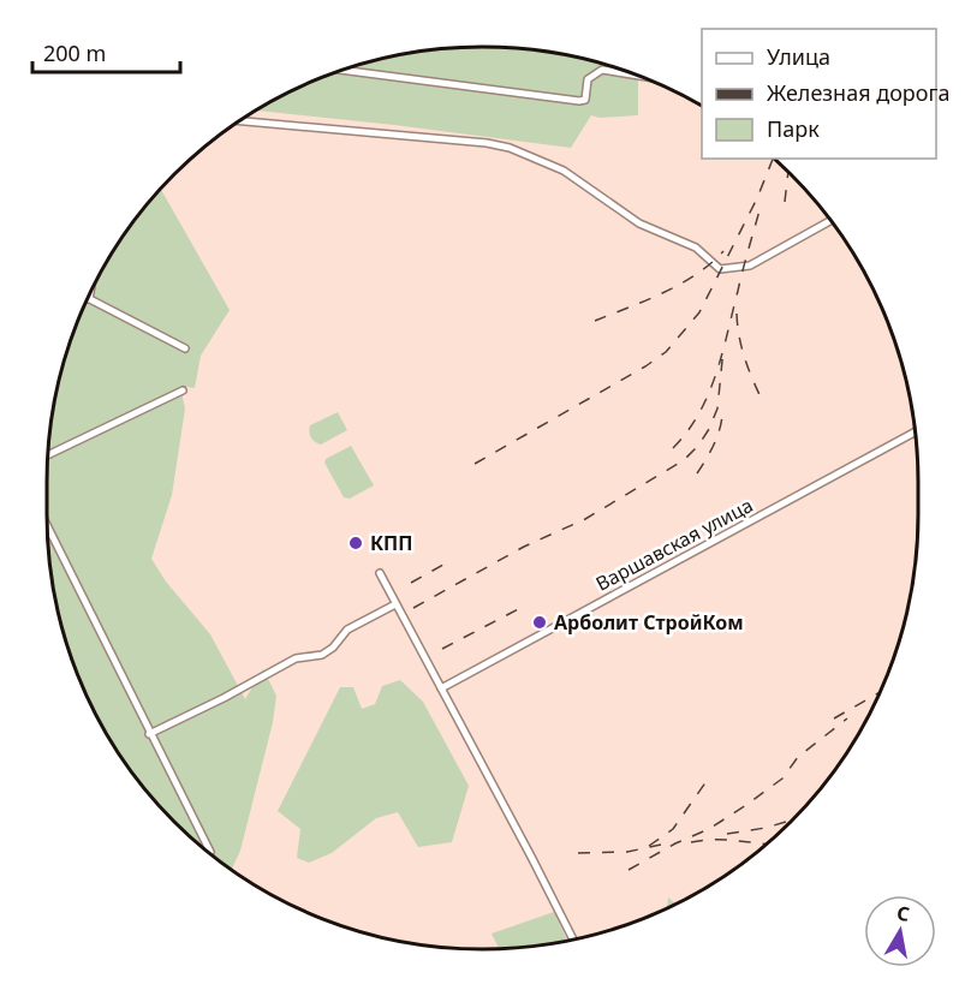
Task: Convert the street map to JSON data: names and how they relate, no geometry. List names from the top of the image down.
{
  "streets": {
    "street": ["Варшавская улица"]
  },
  "places": ["КПП", "Арболит СтройКом"],
  "legend": ["Улица", "Железная дорога", "Парк"],
  "scale_bar": "200 m",
  "north": "top"
}
